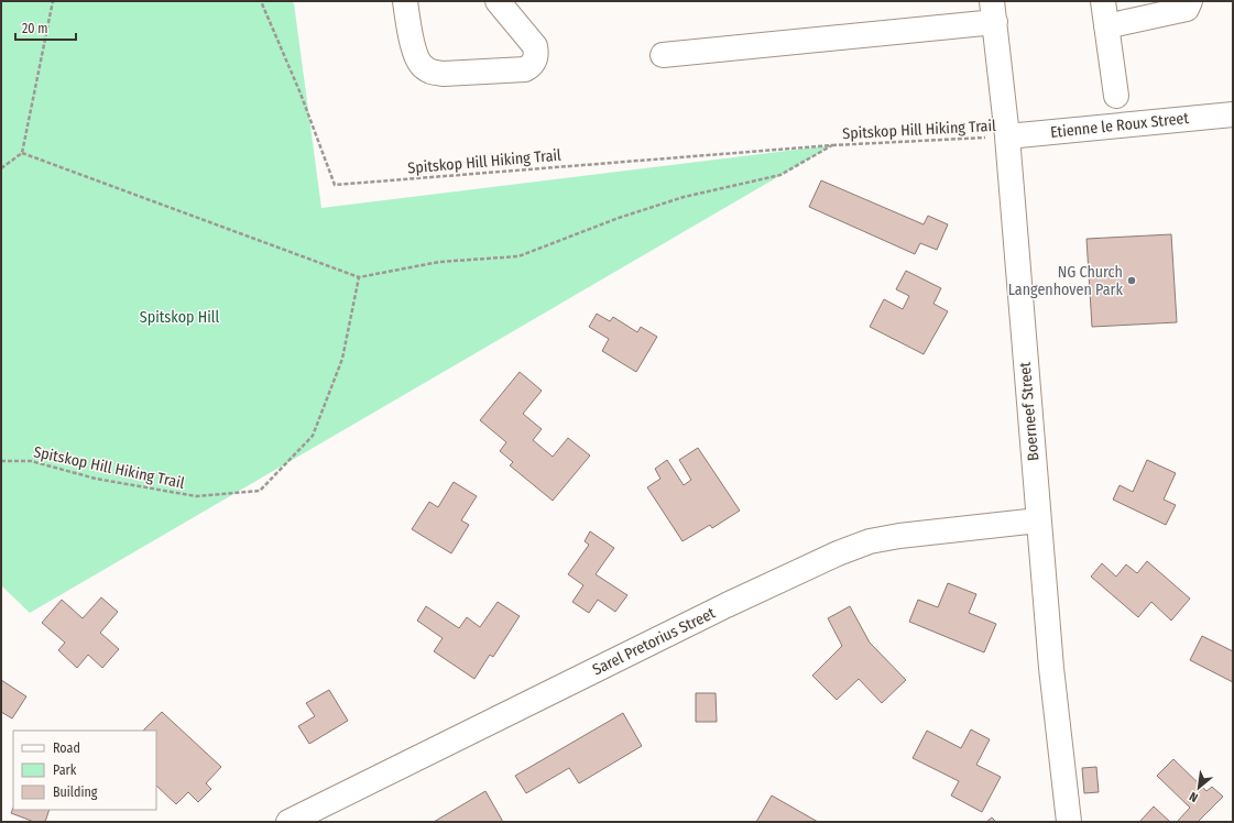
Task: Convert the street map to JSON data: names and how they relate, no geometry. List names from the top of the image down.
{
  "streets": {
    "street": ["Etienne le Roux Street", "Boerneef Street", "Sarel Pretorius Street"],
    "path": ["Spitskop Hill Hiking Trail"]
  },
  "crossings": [
    ["Etienne le Roux Street", "Spitskop Hill Hiking Trail"],
    ["Etienne le Roux Street", "Boerneef Street"],
    ["Spitskop Hill Hiking Trail", "Boerneef Street"],
    ["Boerneef Street", "Sarel Pretorius Street"]
  ],
  "parks": ["Spitskop Hill"],
  "places": ["NG Church Langenhoven Park"],
  "legend": ["Road", "Park", "Building"],
  "scale_bar": "20 m",
  "north": "bottom left"
}
